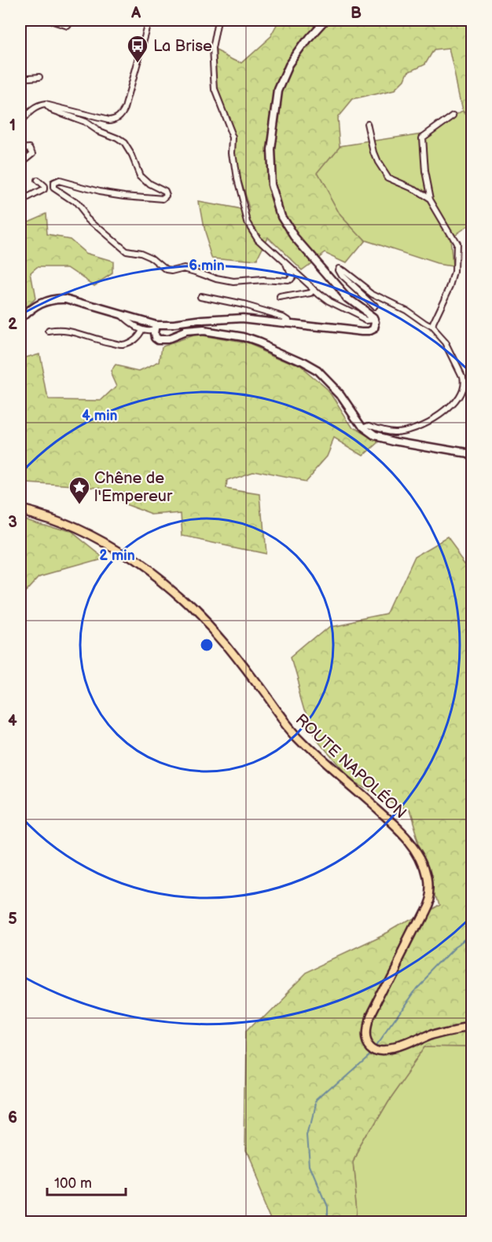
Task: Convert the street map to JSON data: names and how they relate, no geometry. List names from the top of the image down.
{
  "streets": {
    "main road": ["ROUTE NAPOLÉON"]
  },
  "places": {
    "bus stop": ["La Brise"],
    "place": ["Chêne de l'Empereur"]
  },
  "scale_bar": "100 m",
  "grid": {
    "columns": ["A", "B"],
    "rows": [
      "1",
      "2",
      "3",
      "4",
      "5",
      "6"
    ]
  },
  "rings": ["6 min", "4 min", "2 min"]
}
